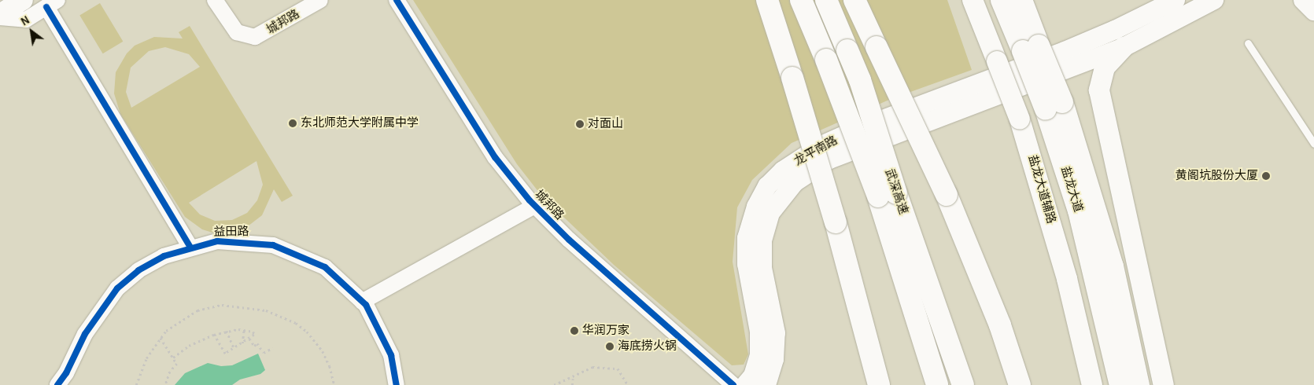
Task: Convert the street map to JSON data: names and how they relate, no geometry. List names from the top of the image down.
{
  "streets": {
    "highway": ["盐龙大道", "武深高速"],
    "main road": ["龙平南路", "盐龙大道辅路"],
    "street": ["城邦路", "益田路"]
  },
  "places": [
    "东北师范大学附属中学",
    "对面山",
    "黄阁坑股份大厦",
    "华润万家",
    "海底捞火锅"
  ],
  "north": "top left"
}
